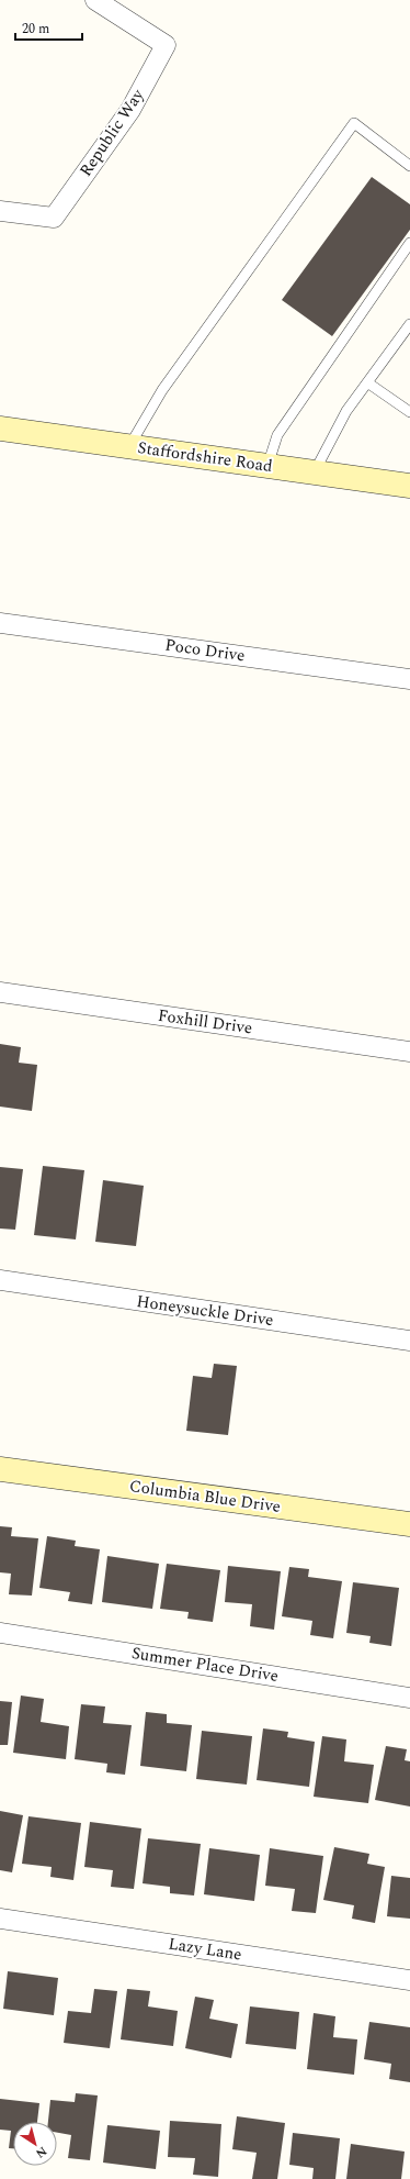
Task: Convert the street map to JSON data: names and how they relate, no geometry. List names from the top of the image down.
{
  "streets": {
    "main road": ["Staffordshire Road", "Columbia Blue Drive"],
    "street": [
      "Republic Way",
      "Poco Drive",
      "Foxhill Drive",
      "Honeysuckle Drive",
      "Summer Place Drive",
      "Lazy Lane"
    ]
  },
  "scale_bar": "20 m",
  "north": "bottom right"
}
